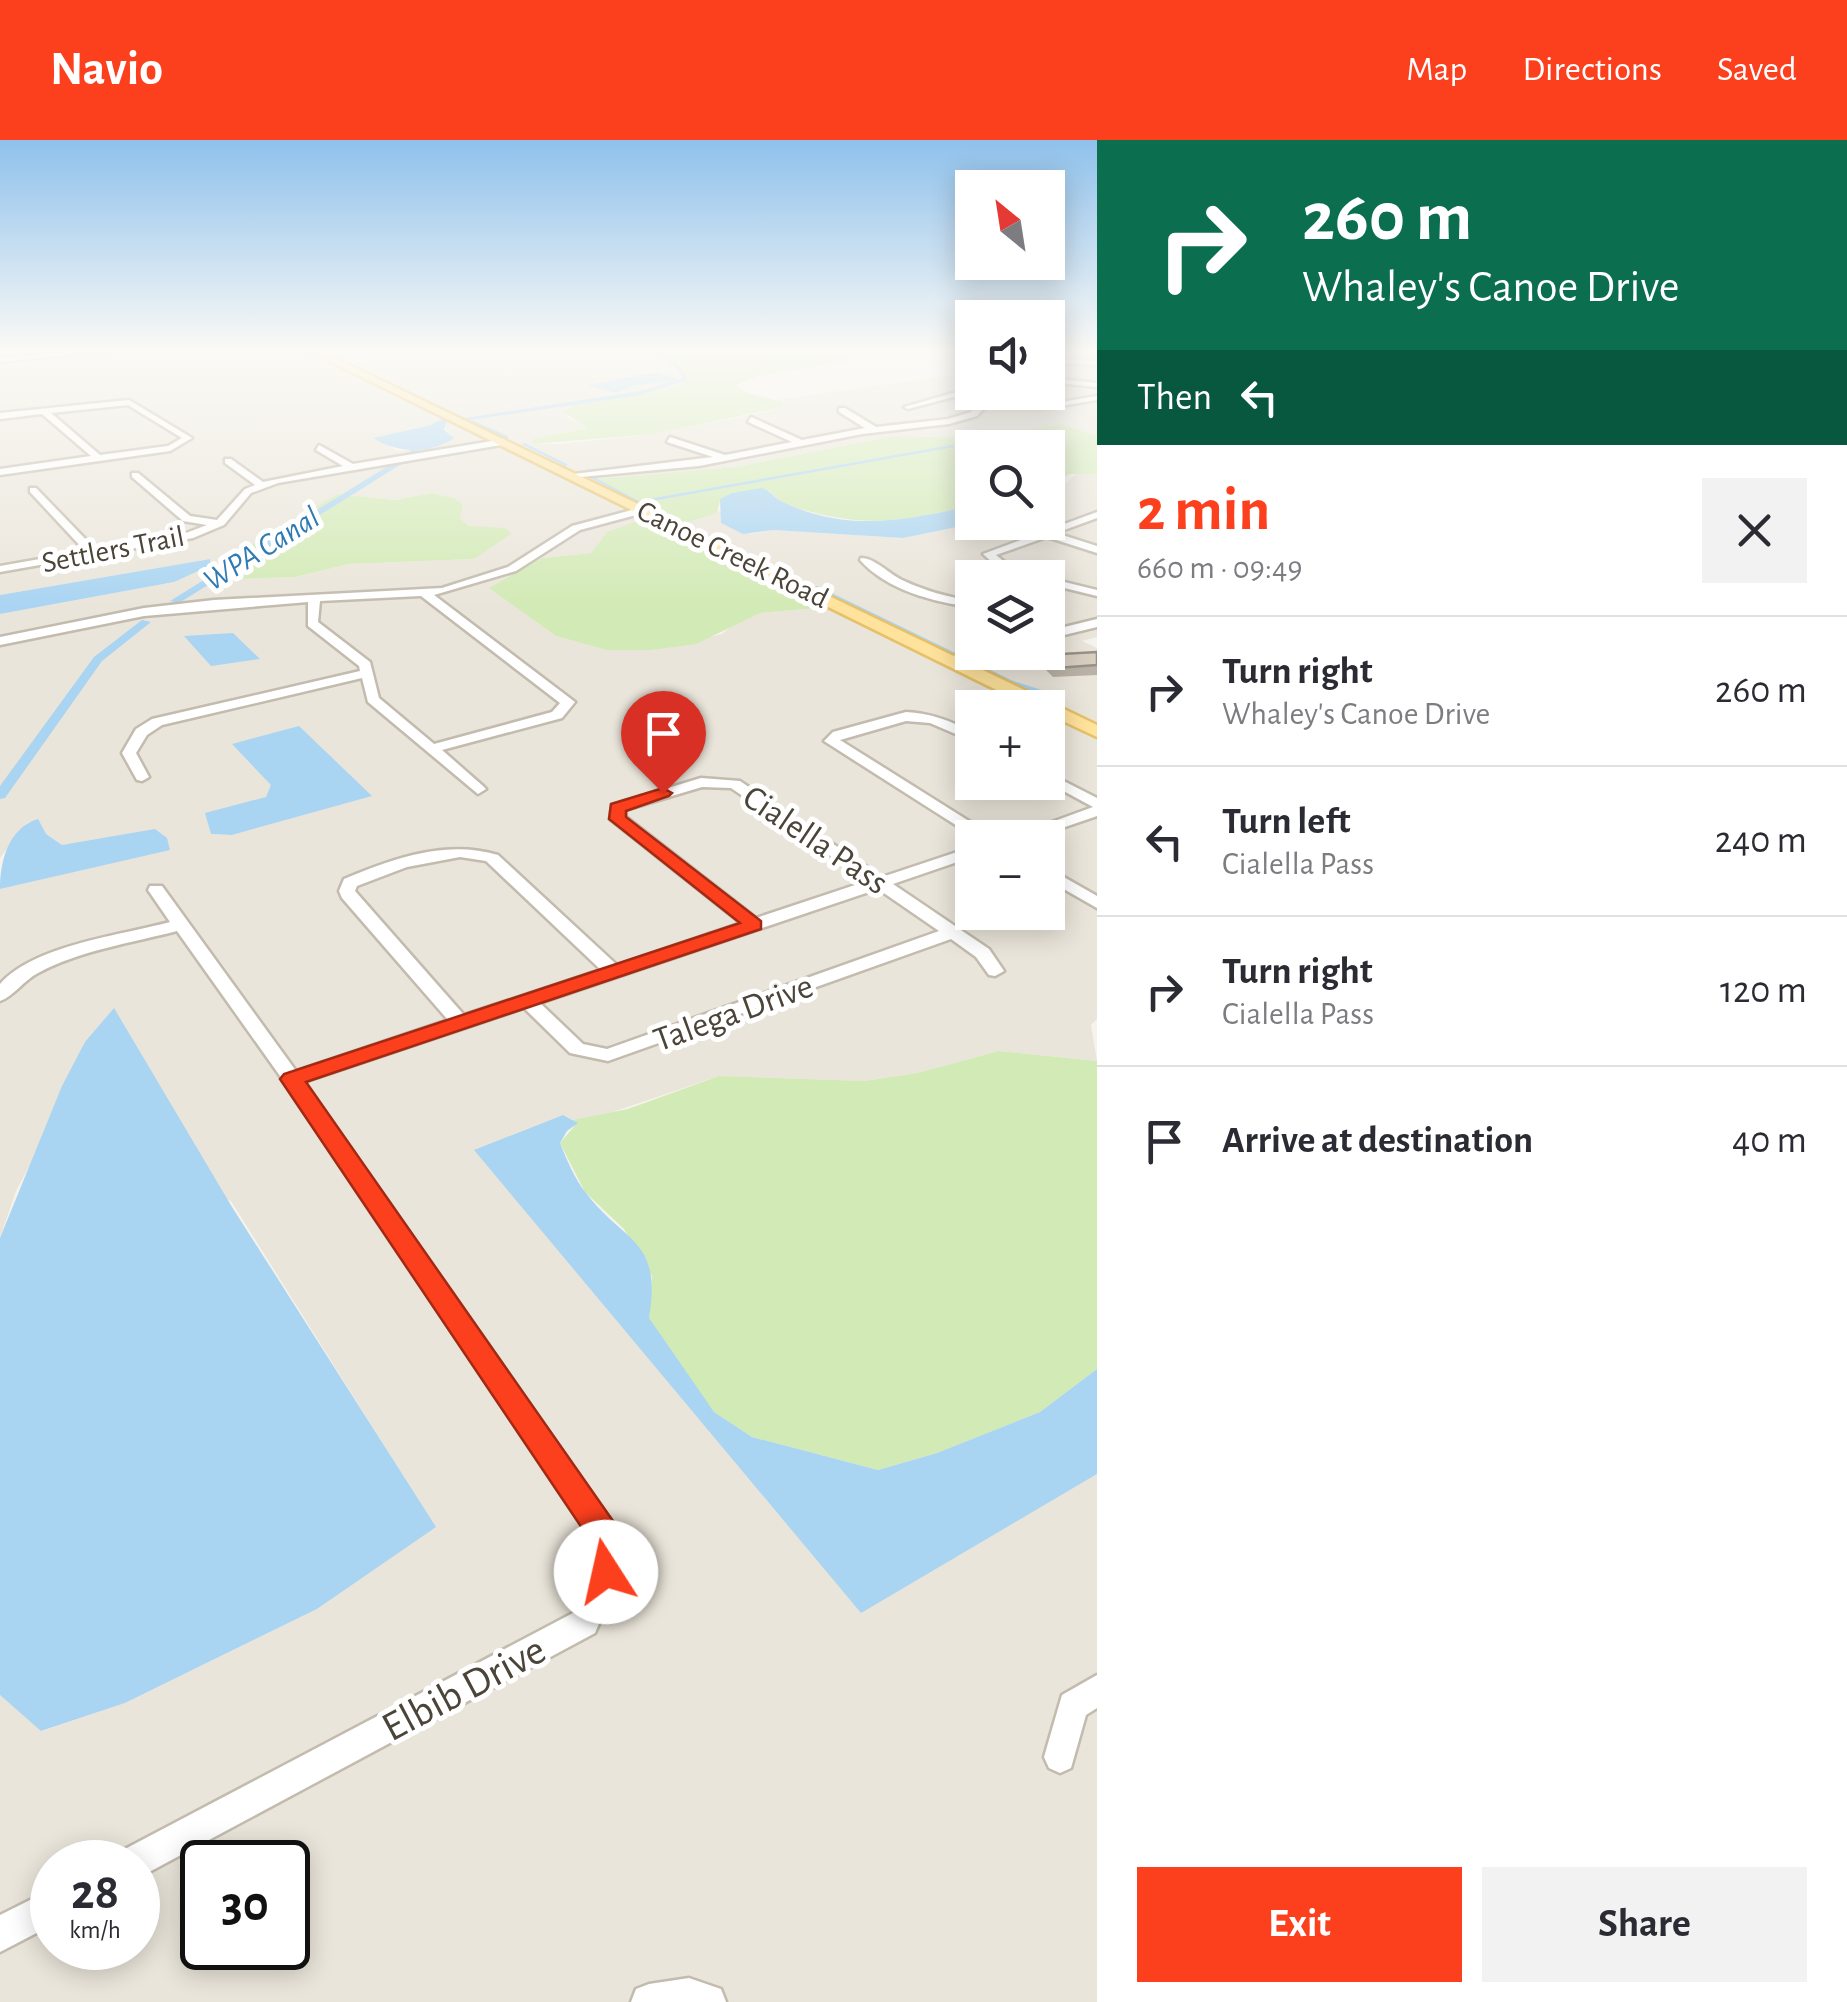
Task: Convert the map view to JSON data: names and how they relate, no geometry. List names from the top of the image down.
{
  "streets": {
    "main road": ["Canoe Creek Road"],
    "street": [
      "Settlers Trail",
      "Cialella Pass",
      "Talega Drive",
      "Elbib Drive"
    ]
  },
  "crossings": [
    ["Settlers Trail", "Canoe Creek Road"],
    ["Cialella Pass", "Talega Drive"]
  ],
  "water": ["WPA Canal"],
  "north": "top left",
  "page": {
    "header": "Navio",
    "nav": ["Map", "Directions", "Saved"],
    "turn": ["260 m", "Whaley's Canoe Drive"],
    "map_buttons": ["+", "−"],
    "then": "Then",
    "heading": ["2 min", "660 m · 09:49"],
    "list": [
      {
        "name": "Turn right",
        "note": "Whaley's Canoe Drive",
        "value": "260 m"
      },
      {
        "name": "Turn left",
        "note": "Cialella Pass",
        "value": "240 m"
      },
      {
        "name": "Turn right",
        "note": "Cialella Pass",
        "value": "120 m"
      },
      {
        "name": "Arrive at destination",
        "value": "40 m"
      }
    ],
    "speed": "28 km/h",
    "limit": "30",
    "buttons": ["Exit", "Share"]
  }
}
